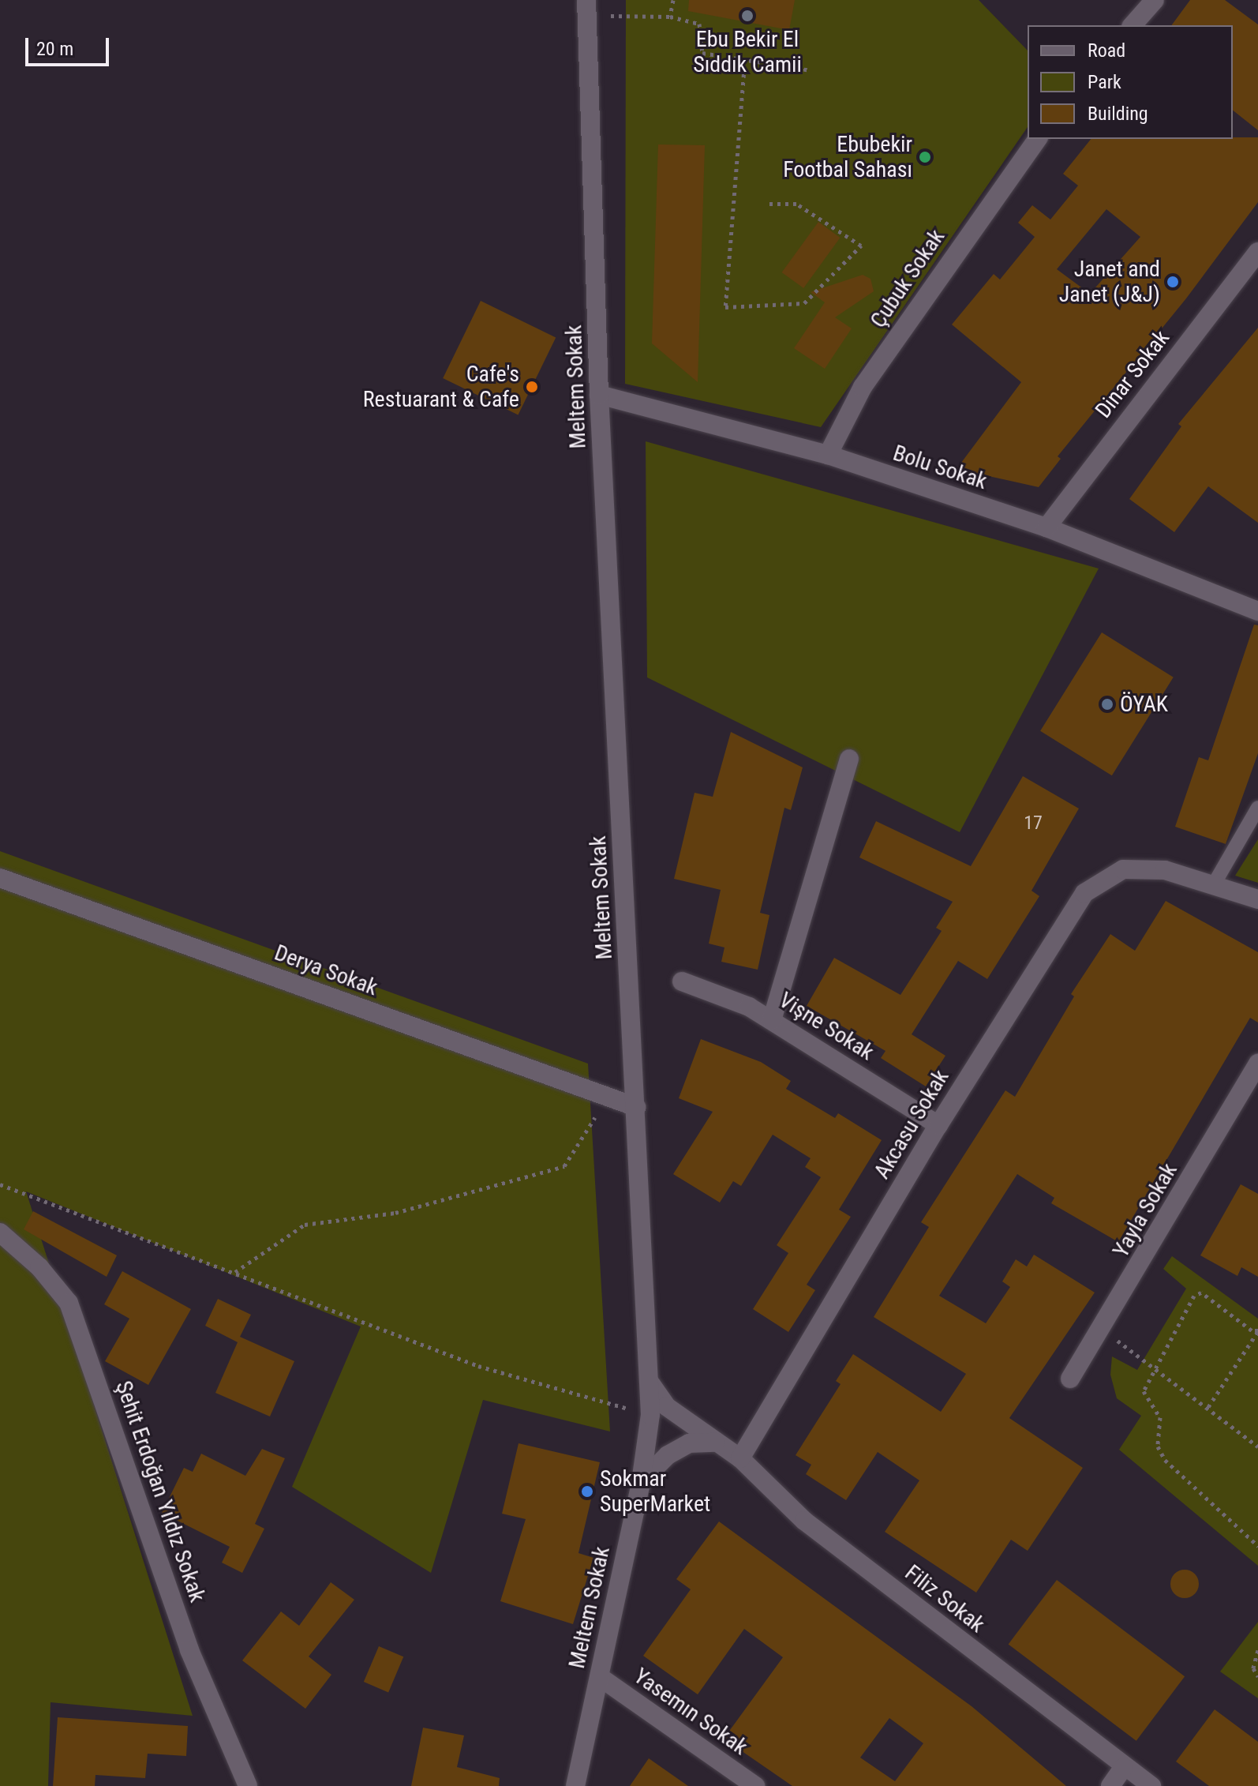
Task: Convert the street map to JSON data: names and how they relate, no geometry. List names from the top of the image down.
{
  "streets": {
    "street": [
      "Çubuk Sokak",
      "Dinar Sokak",
      "Meltem Sokak",
      "Bolu Sokak",
      "Derya Sokak",
      "Vişne Sokak",
      "Akcasu Sokak",
      "Yayla Sokak",
      "Şehit Erdoğan Yıldız Sokak",
      "Filiz Sokak",
      "Yasemın Sokak"
    ]
  },
  "crossings": [
    ["Çubuk Sokak", "Bolu Sokak"],
    ["Dinar Sokak", "Bolu Sokak"],
    ["Meltem Sokak", "Bolu Sokak"],
    ["Meltem Sokak", "Derya Sokak"],
    ["Meltem Sokak", "Filiz Sokak"],
    ["Meltem Sokak", "Yasemın Sokak"],
    ["Vişne Sokak", "Akcasu Sokak"],
    ["Akcasu Sokak", "Filiz Sokak"]
  ],
  "places": [
    "Ebu Bekir El Sıddık Camii",
    "Ebubekir Footbal Sahası",
    "Janet and Janet (J&J)",
    "Cafe's Restuarant & Cafe",
    "ÖYAK",
    "Sokmar SuperMarket"
  ],
  "house_numbers": ["17"],
  "legend": ["Road", "Park", "Building"],
  "scale_bar": "20 m"
}
